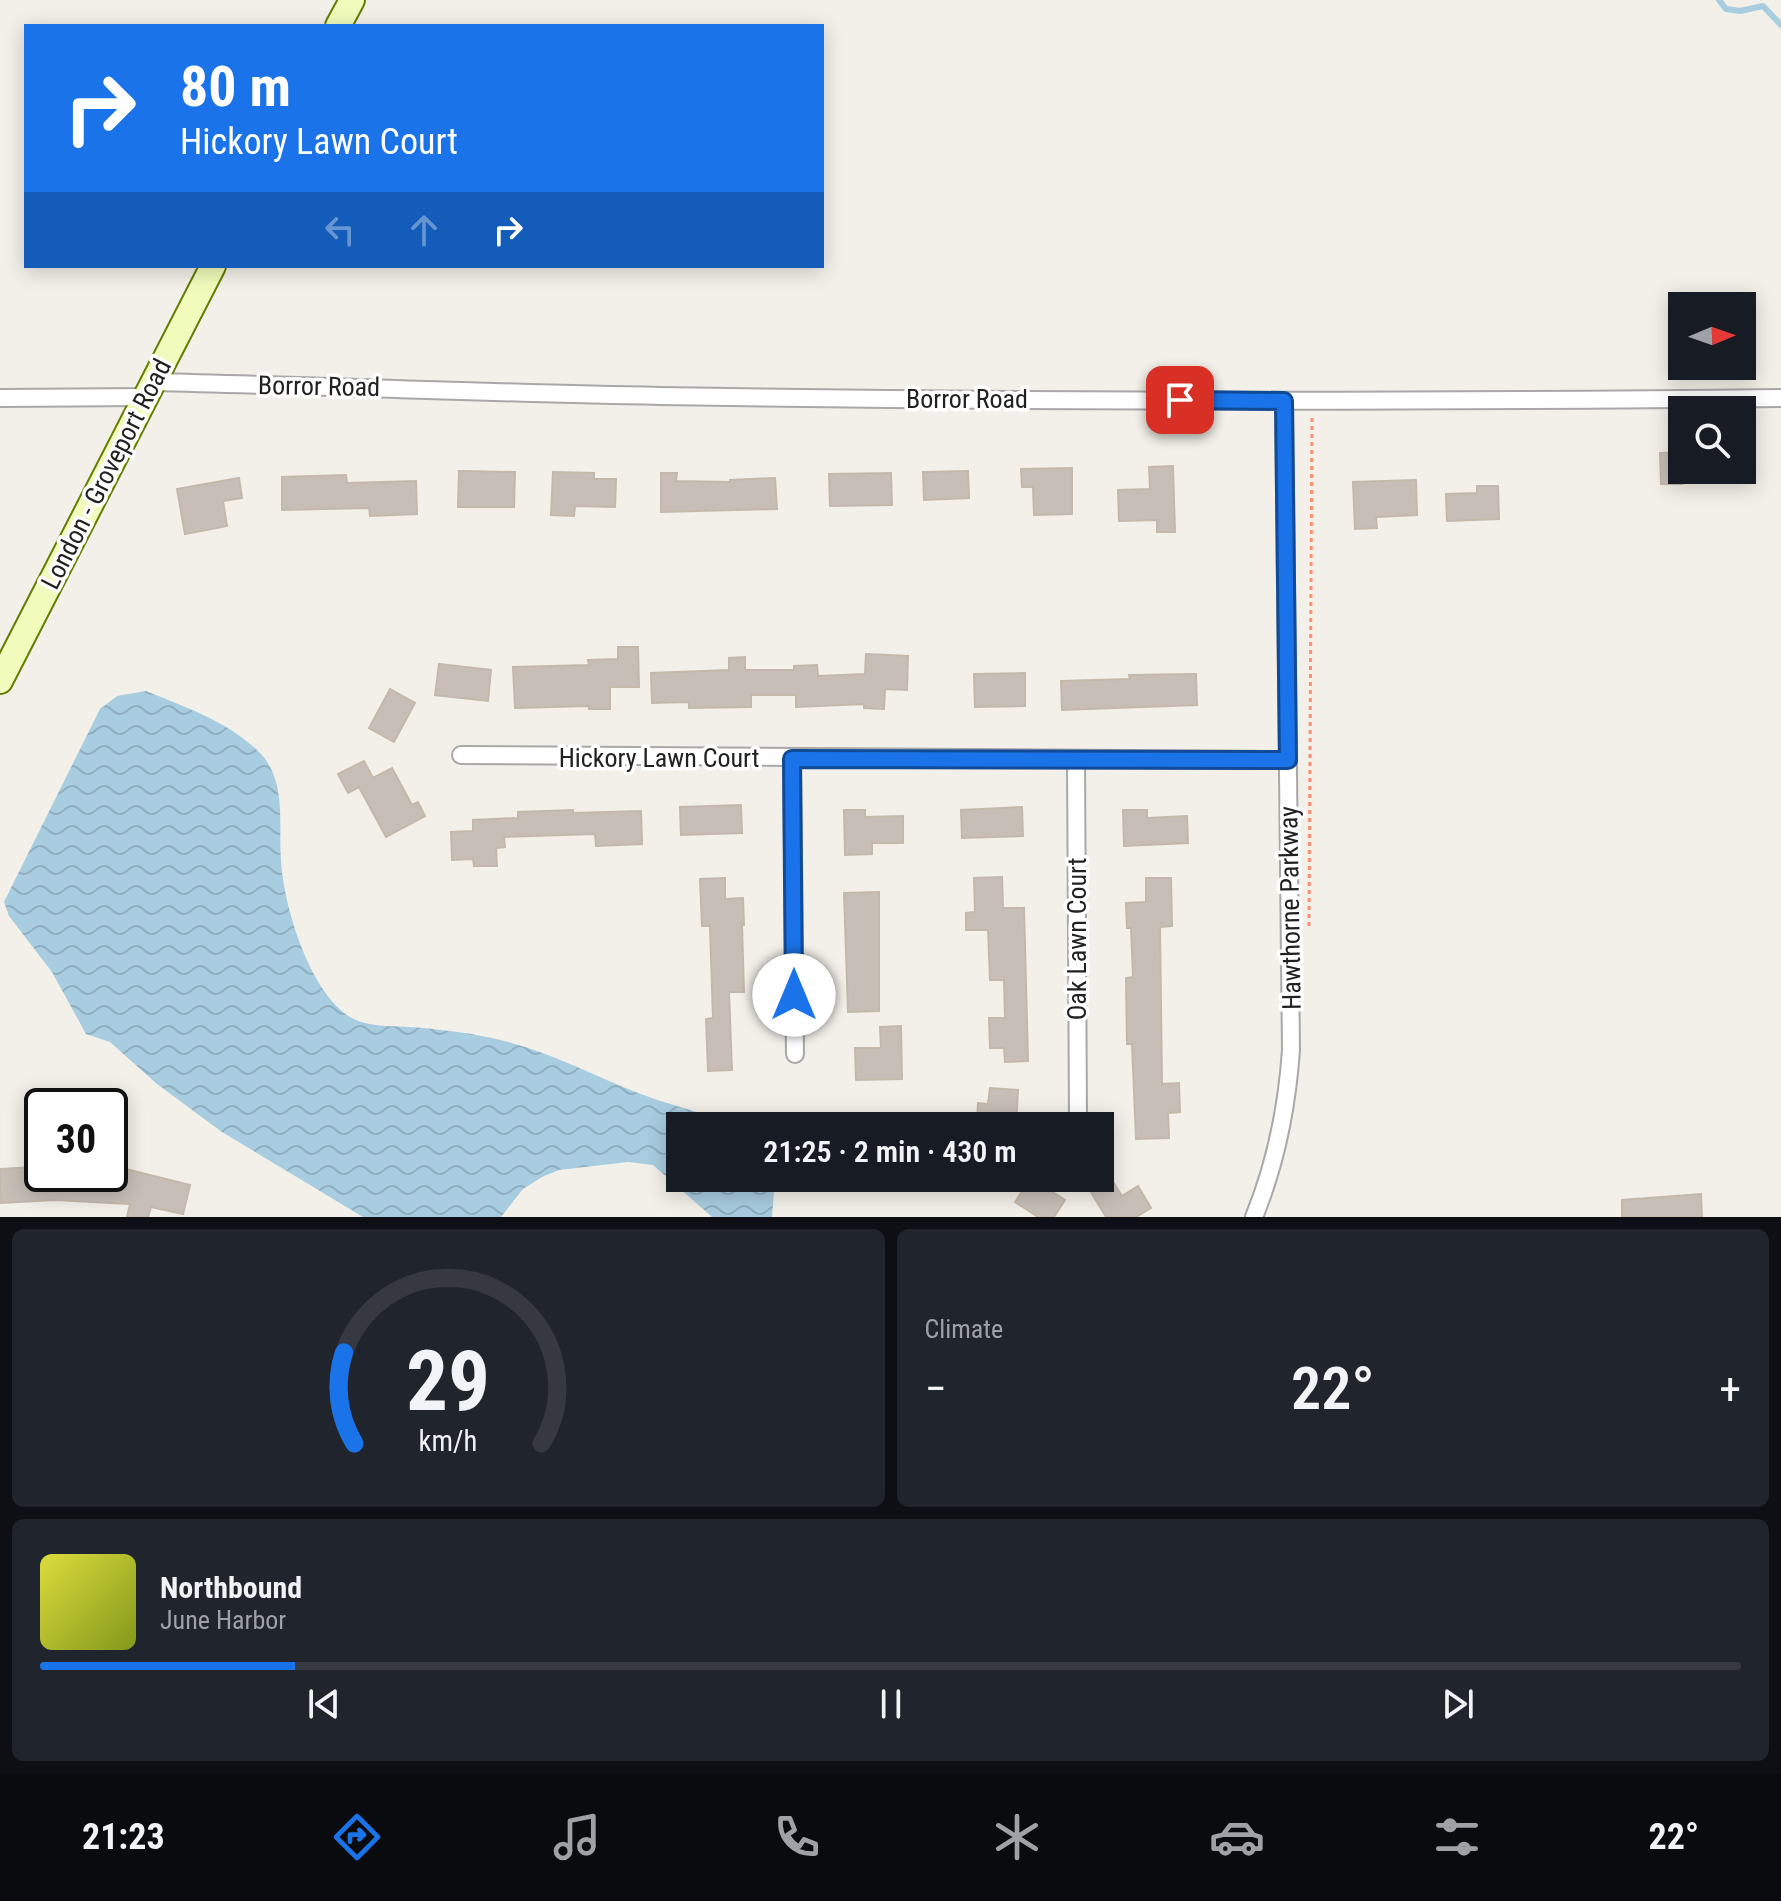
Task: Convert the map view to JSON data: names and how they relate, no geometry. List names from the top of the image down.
{
  "streets": {
    "main road": ["London - Groveport Road"],
    "street": [
      "Borror Road",
      "Hickory Lawn Court",
      "Hawthorne Parkway",
      "Oak Lawn Court"
    ]
  },
  "crossings": [
    ["Borror Road", "London - Groveport Road"],
    ["Borror Road", "Hawthorne Parkway"],
    ["Hickory Lawn Court", "Hawthorne Parkway"],
    ["Hickory Lawn Court", "Oak Lawn Court"]
  ],
  "north": "right",
  "page": {
    "turn": ["80 m", "Hickory Lawn Court"],
    "limit": "30",
    "trip": "21:25 · 2 min · 430 m",
    "tile": "Climate",
    "heat": ["−", "22°", "+"],
    "song": ["Northbound", "June Harbor"],
    "tabs": ["21:23", "22°"],
    "gauge": ["29", "km/h"]
  }
}
